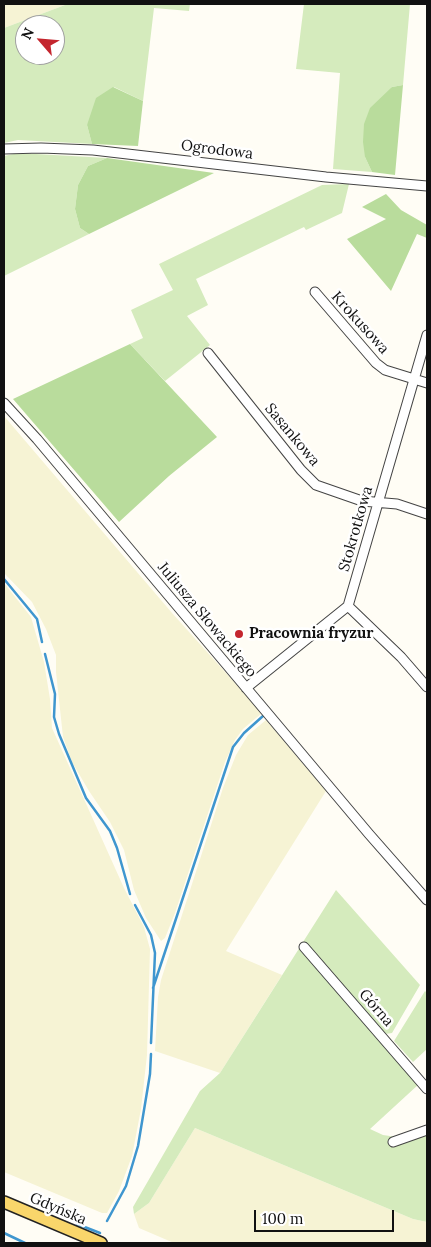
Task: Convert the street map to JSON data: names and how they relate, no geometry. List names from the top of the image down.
{
  "streets": {
    "main road": ["Gdyńska"],
    "street": [
      "Ogrodowa",
      "Krokusowa",
      "Sasankowa",
      "Stokrotkowa",
      "Juliusza Słowackiego",
      "Górna"
    ]
  },
  "crossings": [
    ["Krokusowa", "Stokrotkowa"],
    ["Sasankowa", "Stokrotkowa"]
  ],
  "places": ["Pracownia fryzur"],
  "scale_bar": "100 m",
  "north": "top left"
}
